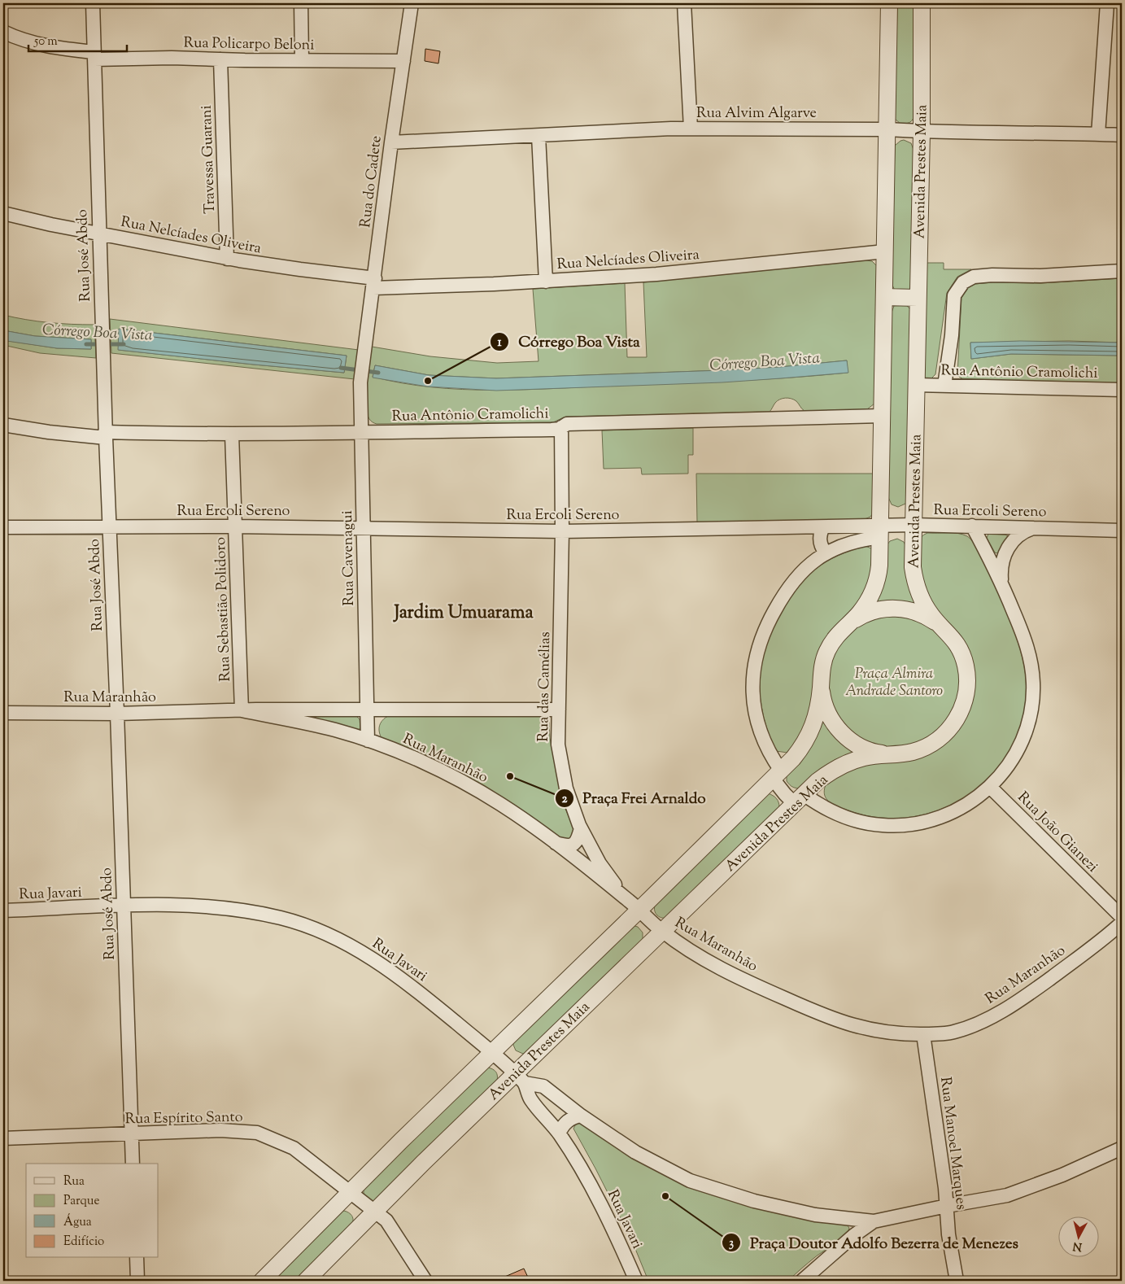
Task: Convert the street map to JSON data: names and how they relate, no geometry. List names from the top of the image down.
{
  "streets": {
    "street": [
      "Rua Policarpo Beloni",
      "Rua Alvim Algarve",
      "Travessa Guarani",
      "Avenida Prestes Maia",
      "Rua do Cadete",
      "Rua Nelcíades Oliveira",
      "Rua José Abdo",
      "Rua Antônio Cramolichi",
      "Rua Ercoli Sereno",
      "Rua Cavenagui",
      "Rua Sebastião Polidoro",
      "Rua das Camélias",
      "Rua Maranhão",
      "Rua João Gianezi",
      "Rua Javari",
      "Rua Espírito Santo",
      "Rua Manoel Marques"
    ]
  },
  "crossings": [
    ["Rua Policarpo Beloni", "Travessa Guarani"],
    ["Rua Policarpo Beloni", "Rua do Cadete"],
    ["Rua Policarpo Beloni", "Rua José Abdo"],
    ["Rua Alvim Algarve", "Avenida Prestes Maia"],
    ["Rua Alvim Algarve", "Rua do Cadete"],
    ["Travessa Guarani", "Rua Nelcíades Oliveira"],
    ["Avenida Prestes Maia", "Rua Antônio Cramolichi"],
    ["Avenida Prestes Maia", "Rua Ercoli Sereno"],
    ["Avenida Prestes Maia", "Rua Maranhão"],
    ["Avenida Prestes Maia", "Rua Javari"],
    ["Avenida Prestes Maia", "Rua Espírito Santo"],
    ["Rua do Cadete", "Rua Nelcíades Oliveira"],
    ["Rua do Cadete", "Rua Cavenagui"],
    ["Rua Nelcíades Oliveira", "Rua José Abdo"],
    ["Rua José Abdo", "Rua Antônio Cramolichi"],
    ["Rua José Abdo", "Rua Ercoli Sereno"],
    ["Rua José Abdo", "Rua Maranhão"],
    ["Rua José Abdo", "Rua Javari"],
    ["Rua José Abdo", "Rua Espírito Santo"],
    ["Rua Antônio Cramolichi", "Rua Cavenagui"],
    ["Rua Antônio Cramolichi", "Rua Sebastião Polidoro"],
    ["Rua Antônio Cramolichi", "Rua das Camélias"],
    ["Rua Ercoli Sereno", "Rua Cavenagui"],
    ["Rua Ercoli Sereno", "Rua Sebastião Polidoro"],
    ["Rua Ercoli Sereno", "Rua das Camélias"],
    ["Rua Cavenagui", "Rua Maranhão"],
    ["Rua Sebastião Polidoro", "Rua Maranhão"],
    ["Rua das Camélias", "Rua Maranhão"],
    ["Rua Maranhão", "Rua Manoel Marques"]
  ],
  "districts": ["Jardim Umuarama"],
  "water": ["Córrego Boa Vista"],
  "parks": ["Praça Almira Andrade Santoro"],
  "places": ["Córrego Boa Vista", "Praça Frei Arnaldo", "Praça Doutor Adolfo Bezerra de Menezes"],
  "legend": [
    "Rua",
    "Parque",
    "Água",
    "Edifício"
  ],
  "scale_bar": "50 m",
  "north": "bottom"
}
